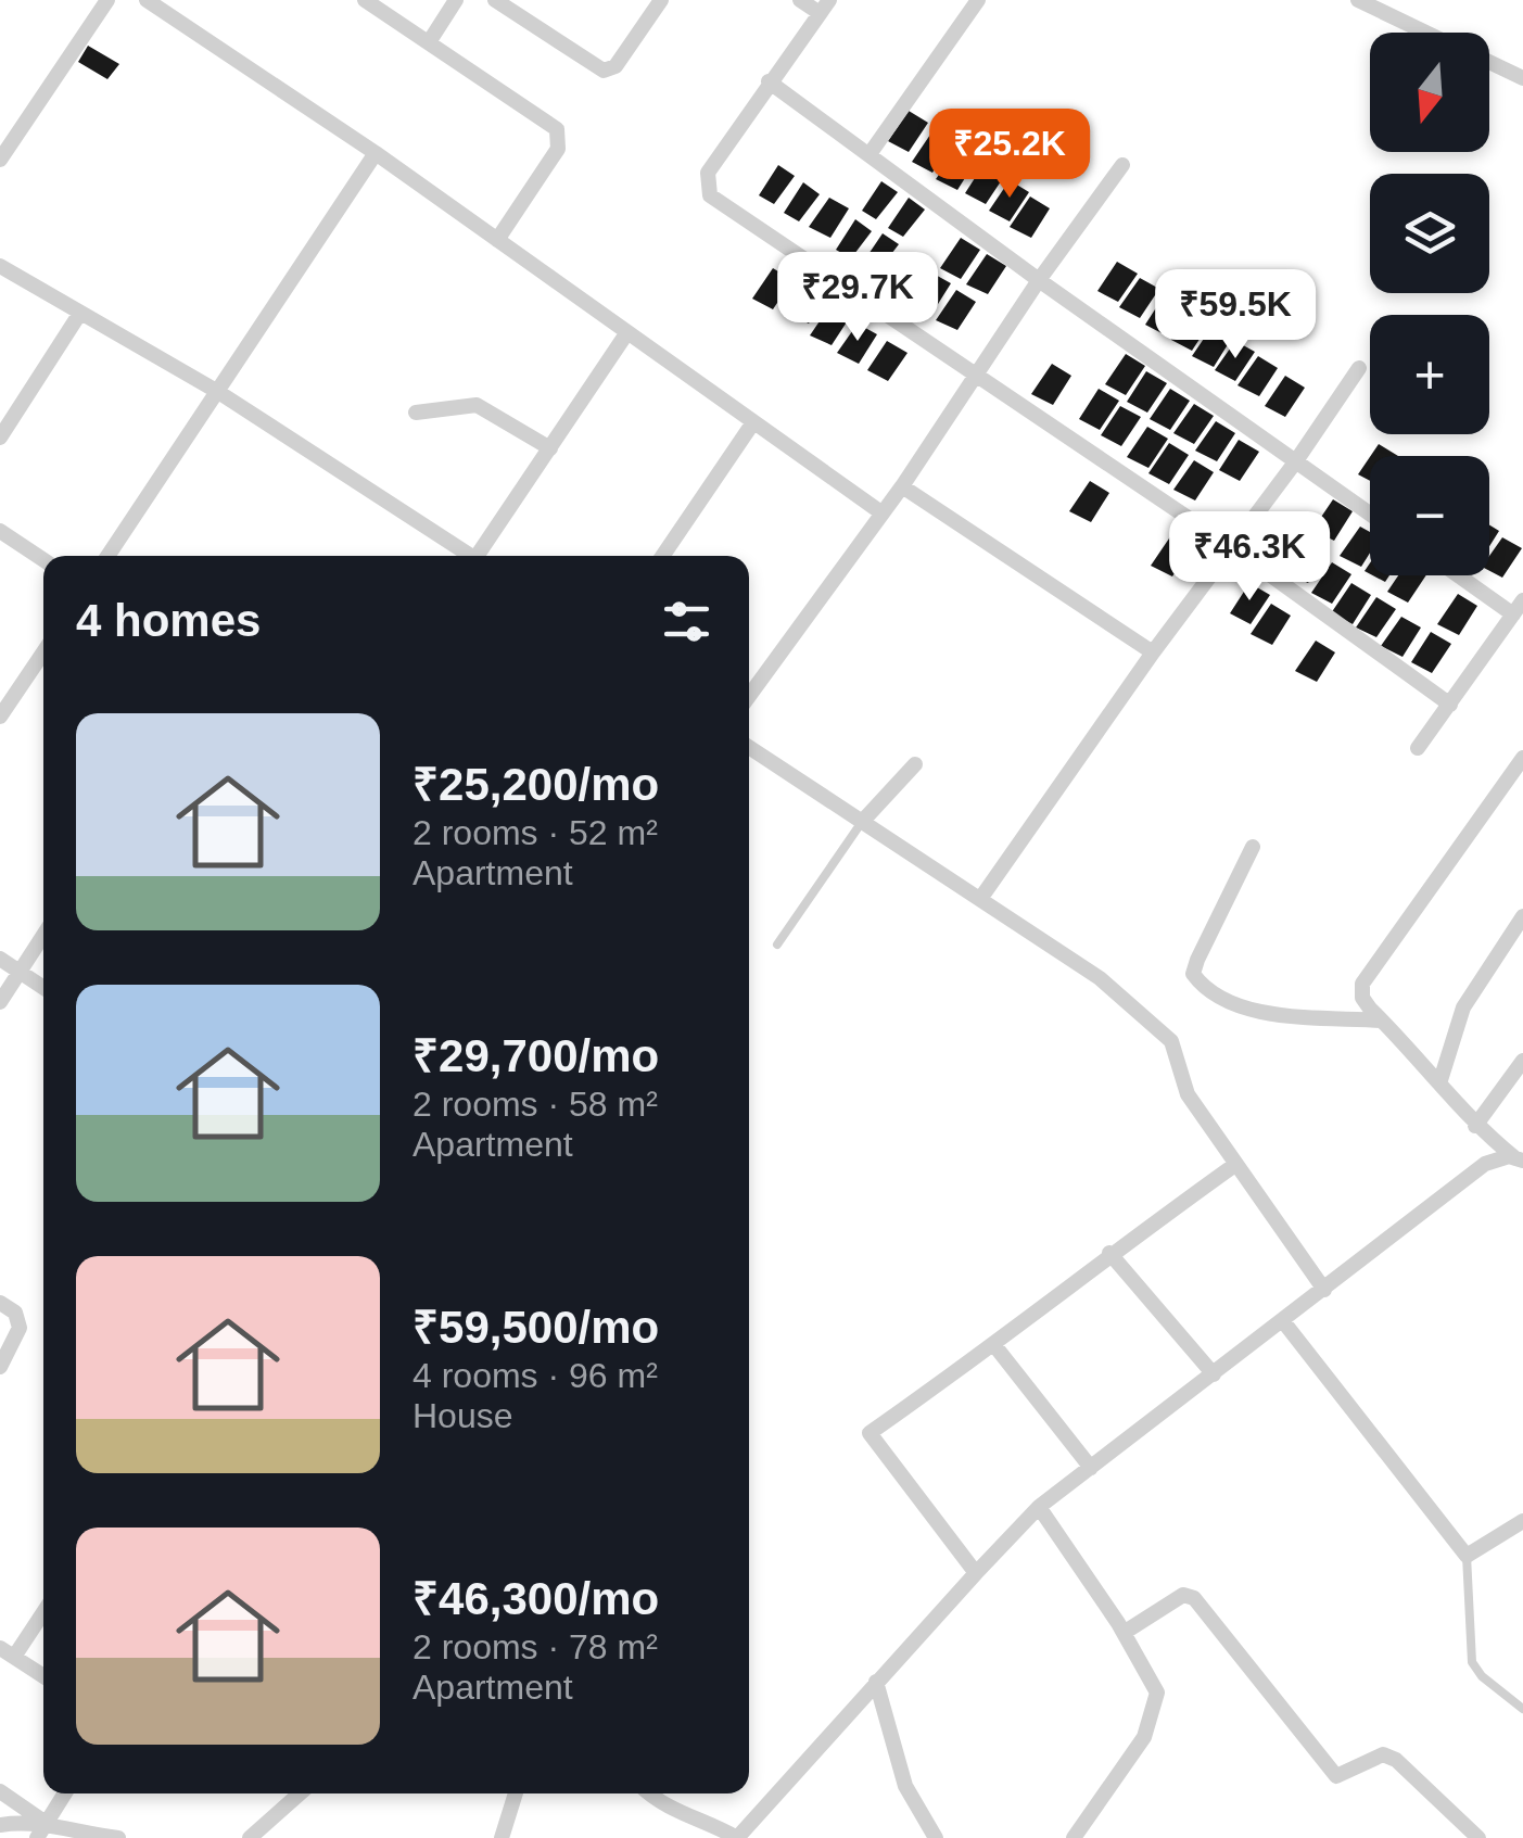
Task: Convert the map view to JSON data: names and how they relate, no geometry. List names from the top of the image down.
{
  "north": "bottom",
  "page": {
    "map_buttons": ["+", "−"],
    "price": [
      "₹25.2K",
      "₹29.7K",
      "₹59.5K",
      "₹46.3K"
    ],
    "heading": "4 homes",
    "list": [
      {
        "name": "₹25,200/mo",
        "note": "2 rooms · 52 m² · Apartment"
      },
      {
        "name": "₹29,700/mo",
        "note": "2 rooms · 58 m² · Apartment"
      },
      {
        "name": "₹59,500/mo",
        "note": "4 rooms · 96 m² · House"
      },
      {
        "name": "₹46,300/mo",
        "note": "2 rooms · 78 m² · Apartment"
      }
    ]
  }
}
